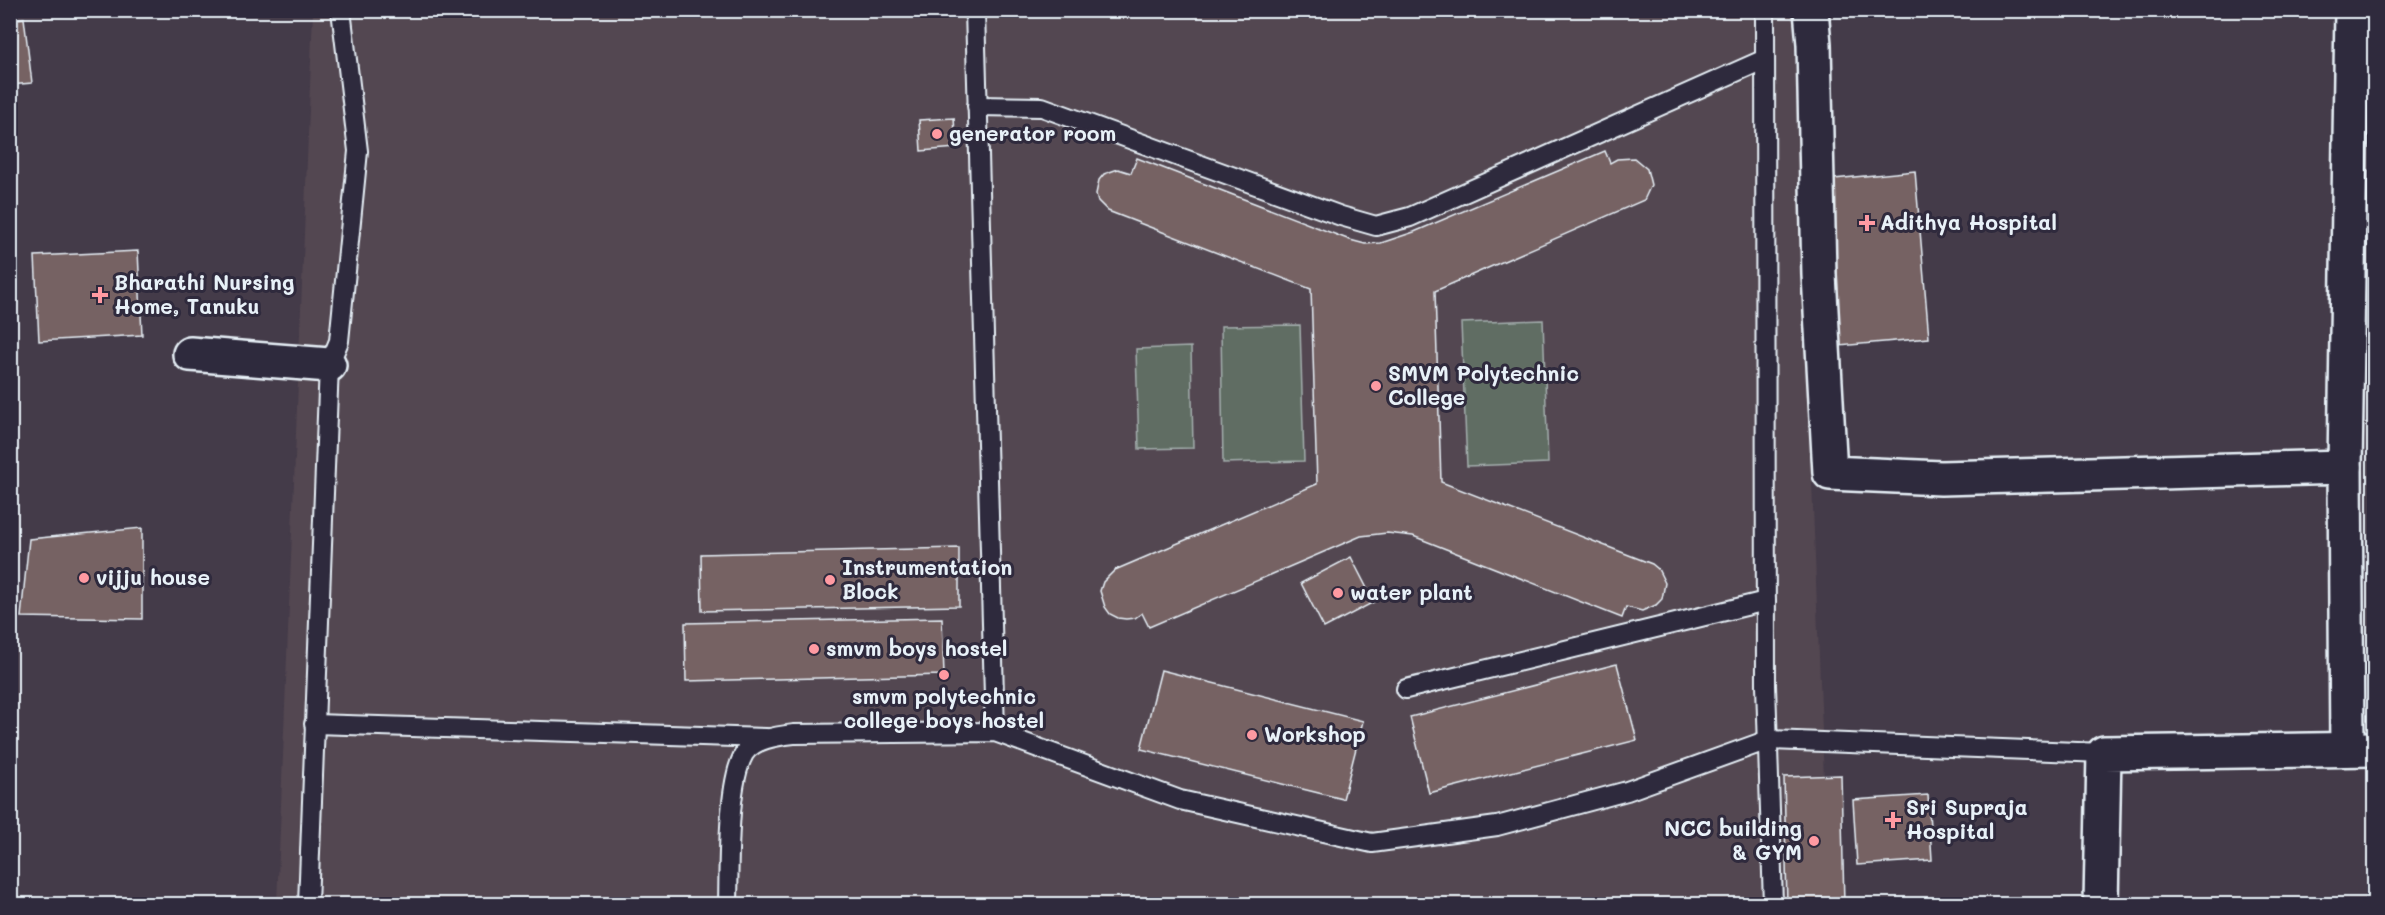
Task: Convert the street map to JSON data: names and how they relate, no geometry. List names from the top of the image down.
{
  "places": {
    "other": [
      "generator room",
      "SMVM Polytechnic College",
      "vijju house",
      "Instrumentation Block",
      "water plant",
      "smvm boys hostel",
      "smvm polytechnic college boys hostel",
      "Workshop",
      "NCC building & GYM"
    ],
    "health": ["Adithya Hospital", "Bharathi Nursing Home, Tanuku", "Sri Supraja Hospital"]
  }
}
